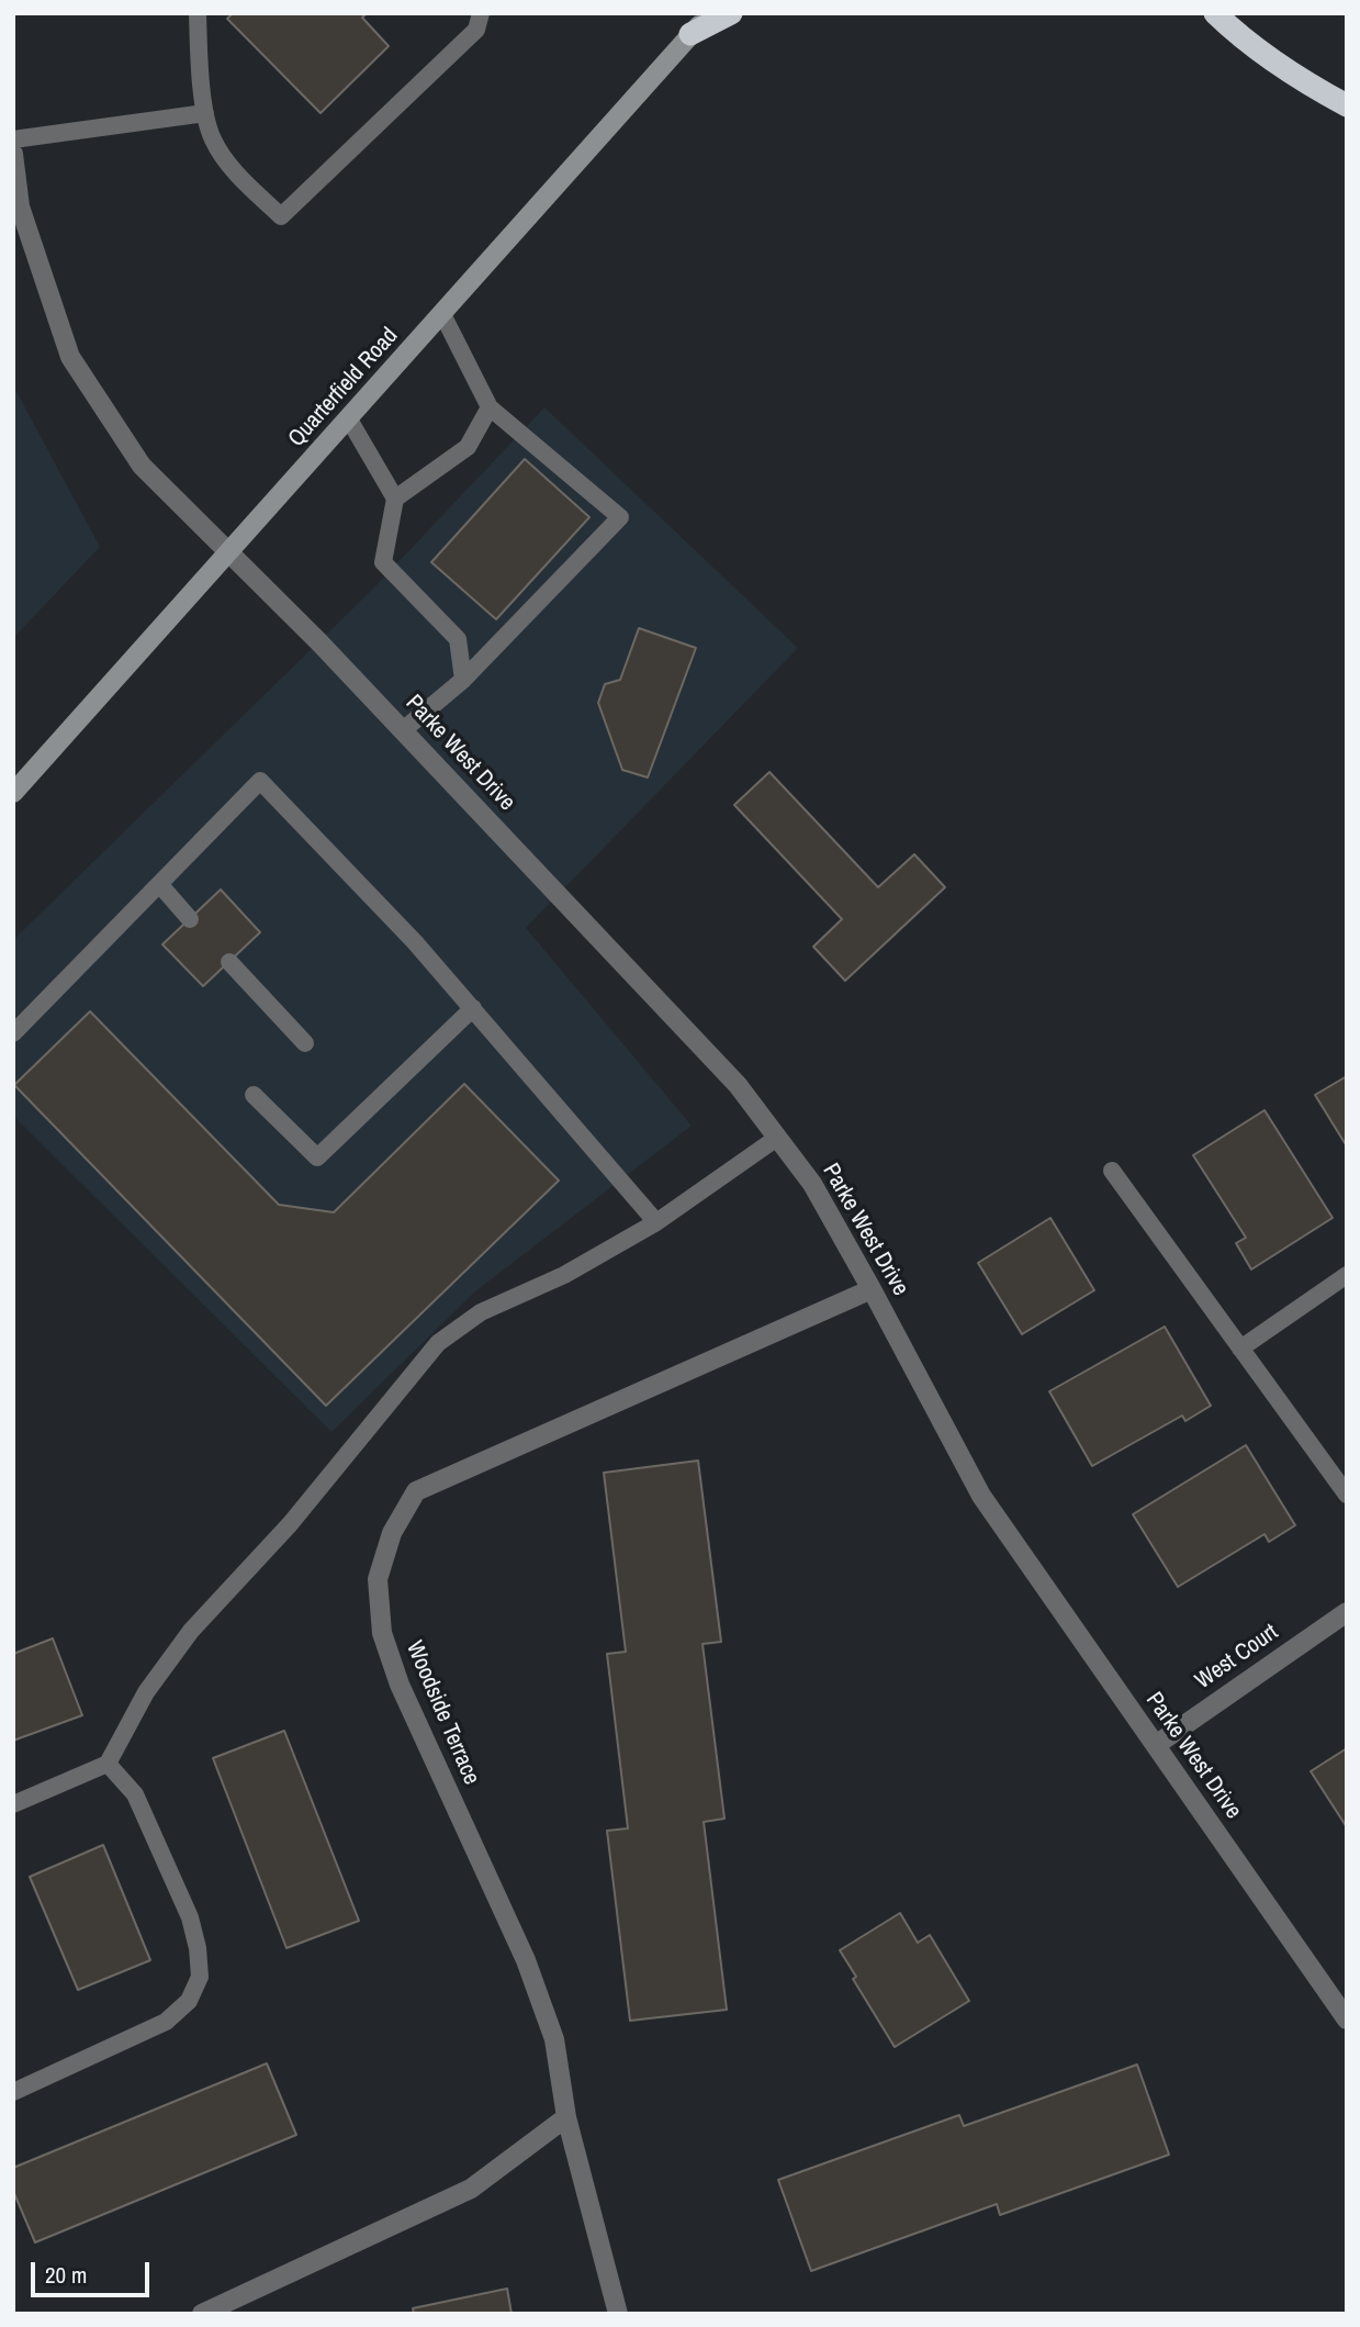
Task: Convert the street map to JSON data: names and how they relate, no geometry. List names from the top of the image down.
{
  "streets": {
    "main road": ["Quarterfield Road"],
    "street": ["Parke West Drive", "West Court", "Woodside Terrace"]
  },
  "crossings": [
    ["Quarterfield Road", "Parke West Drive"],
    ["Parke West Drive", "West Court"],
    ["Parke West Drive", "Woodside Terrace"]
  ],
  "scale_bar": "20 m"
}
